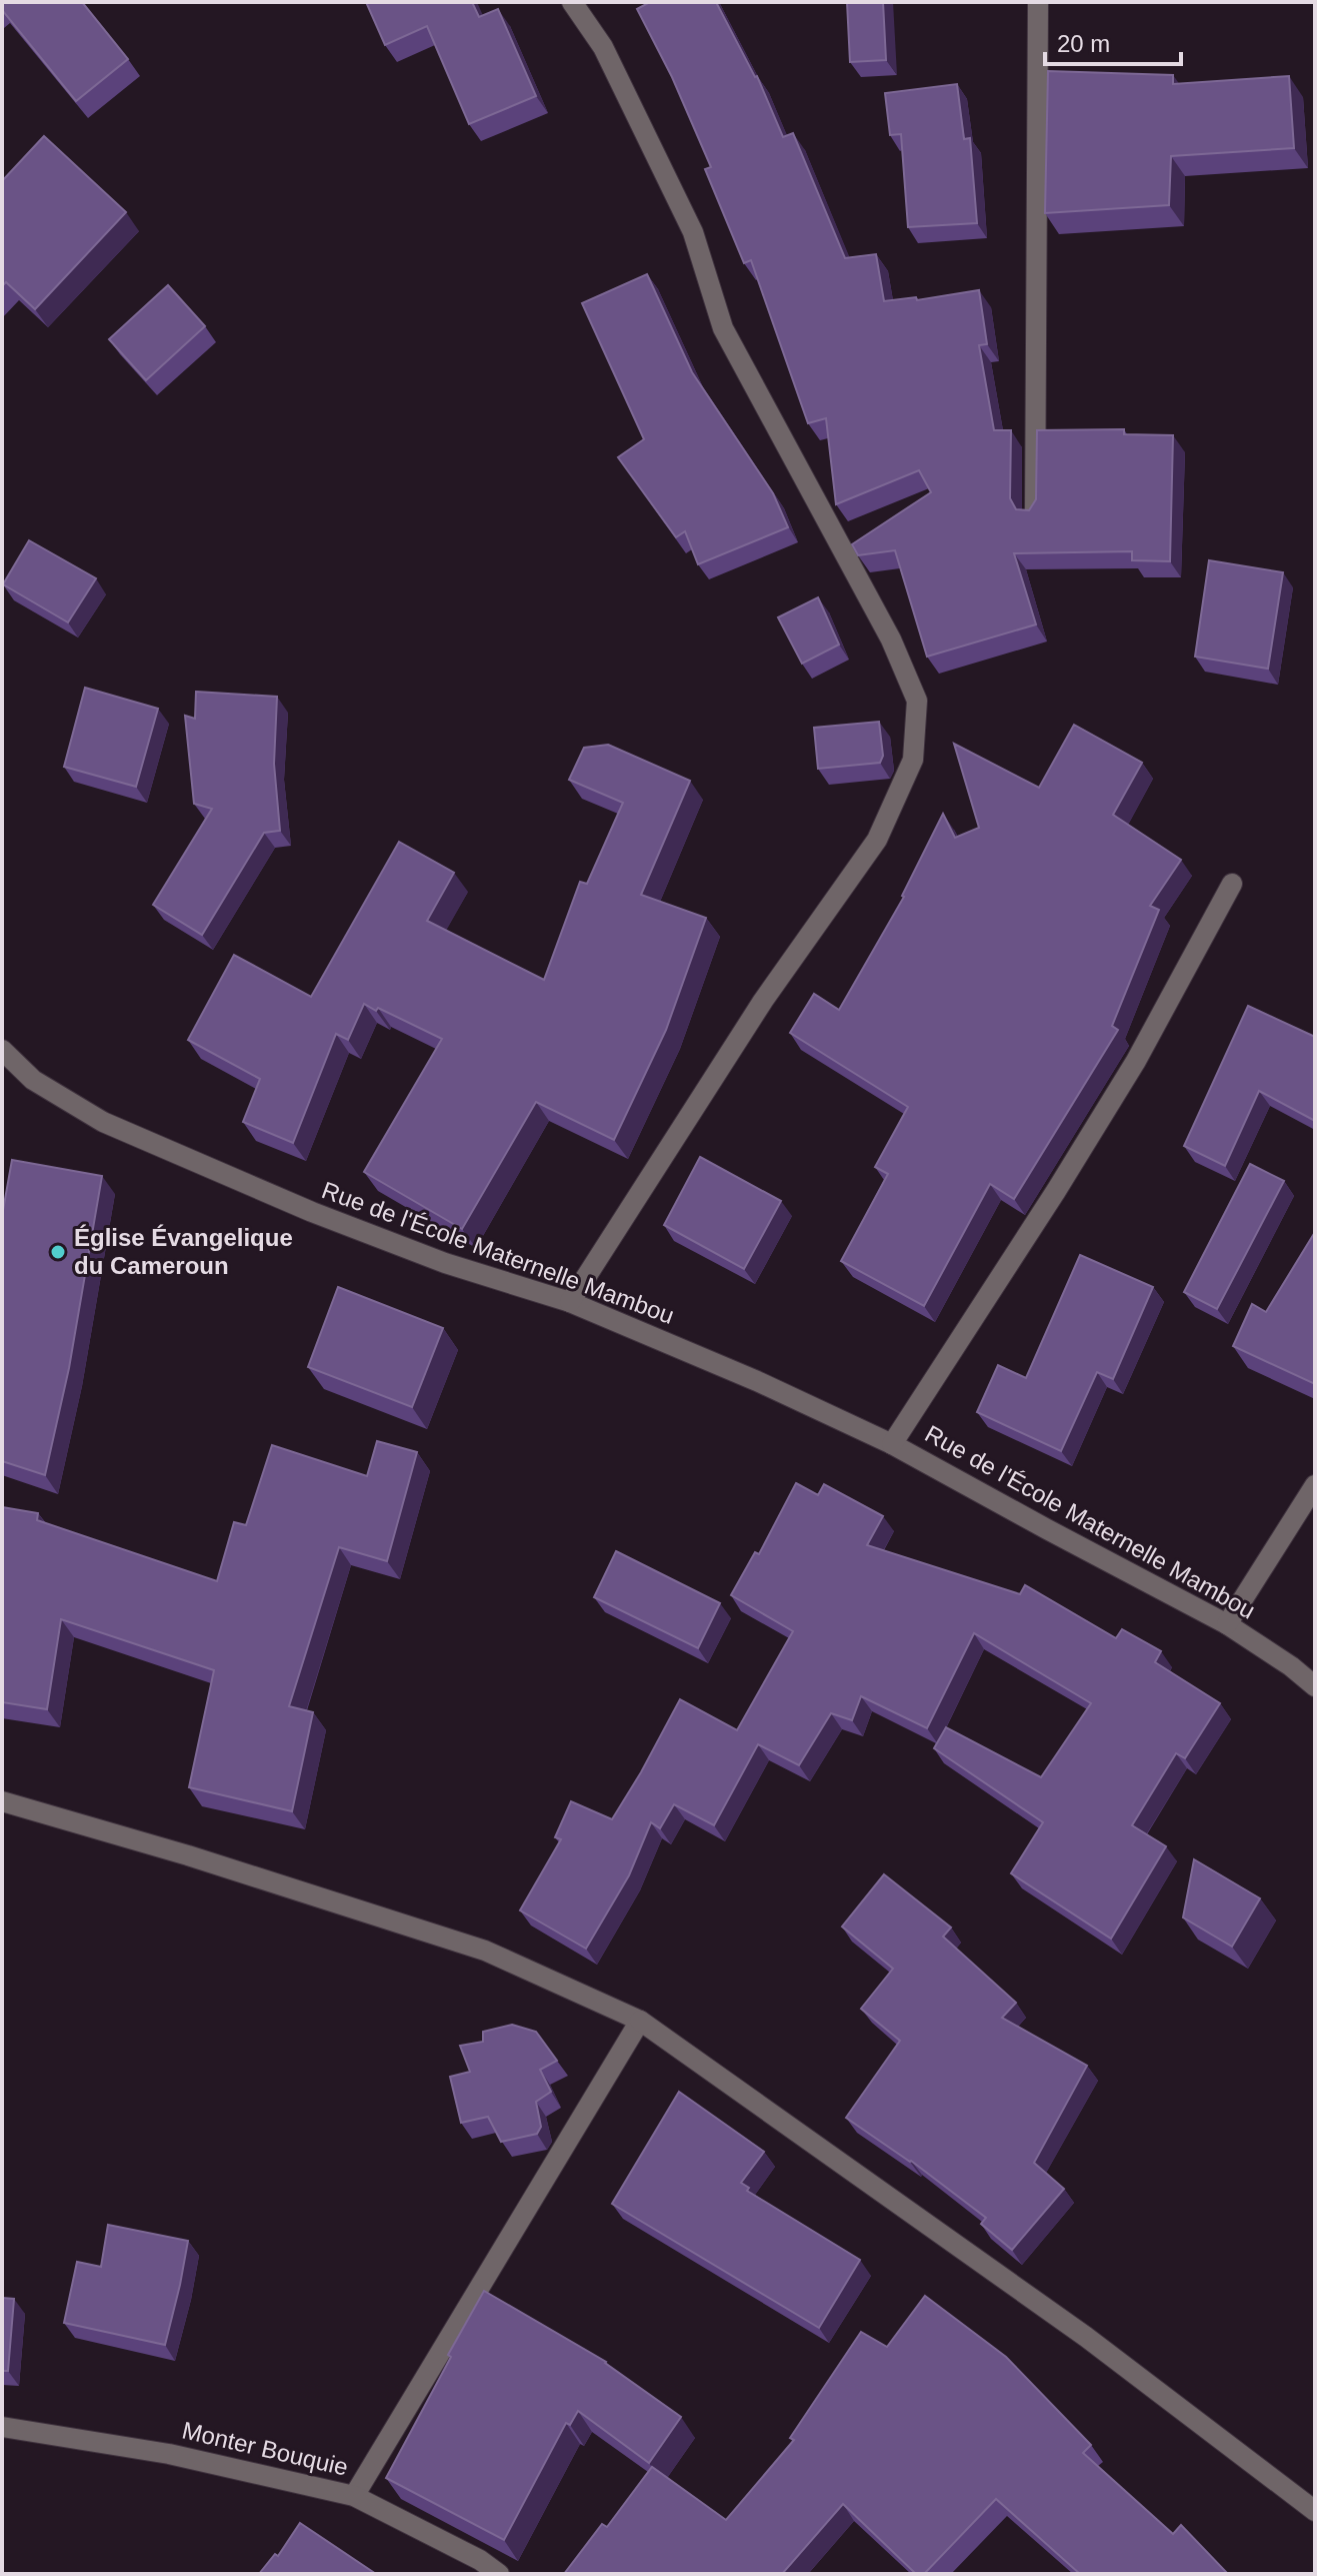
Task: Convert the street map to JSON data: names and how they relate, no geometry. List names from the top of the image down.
{
  "streets": {
    "street": ["Rue de l'École Maternelle Mambou", "Monter Bouquie"]
  },
  "places": ["Église Évangelique du Cameroun"],
  "scale_bar": "20 m"
}
